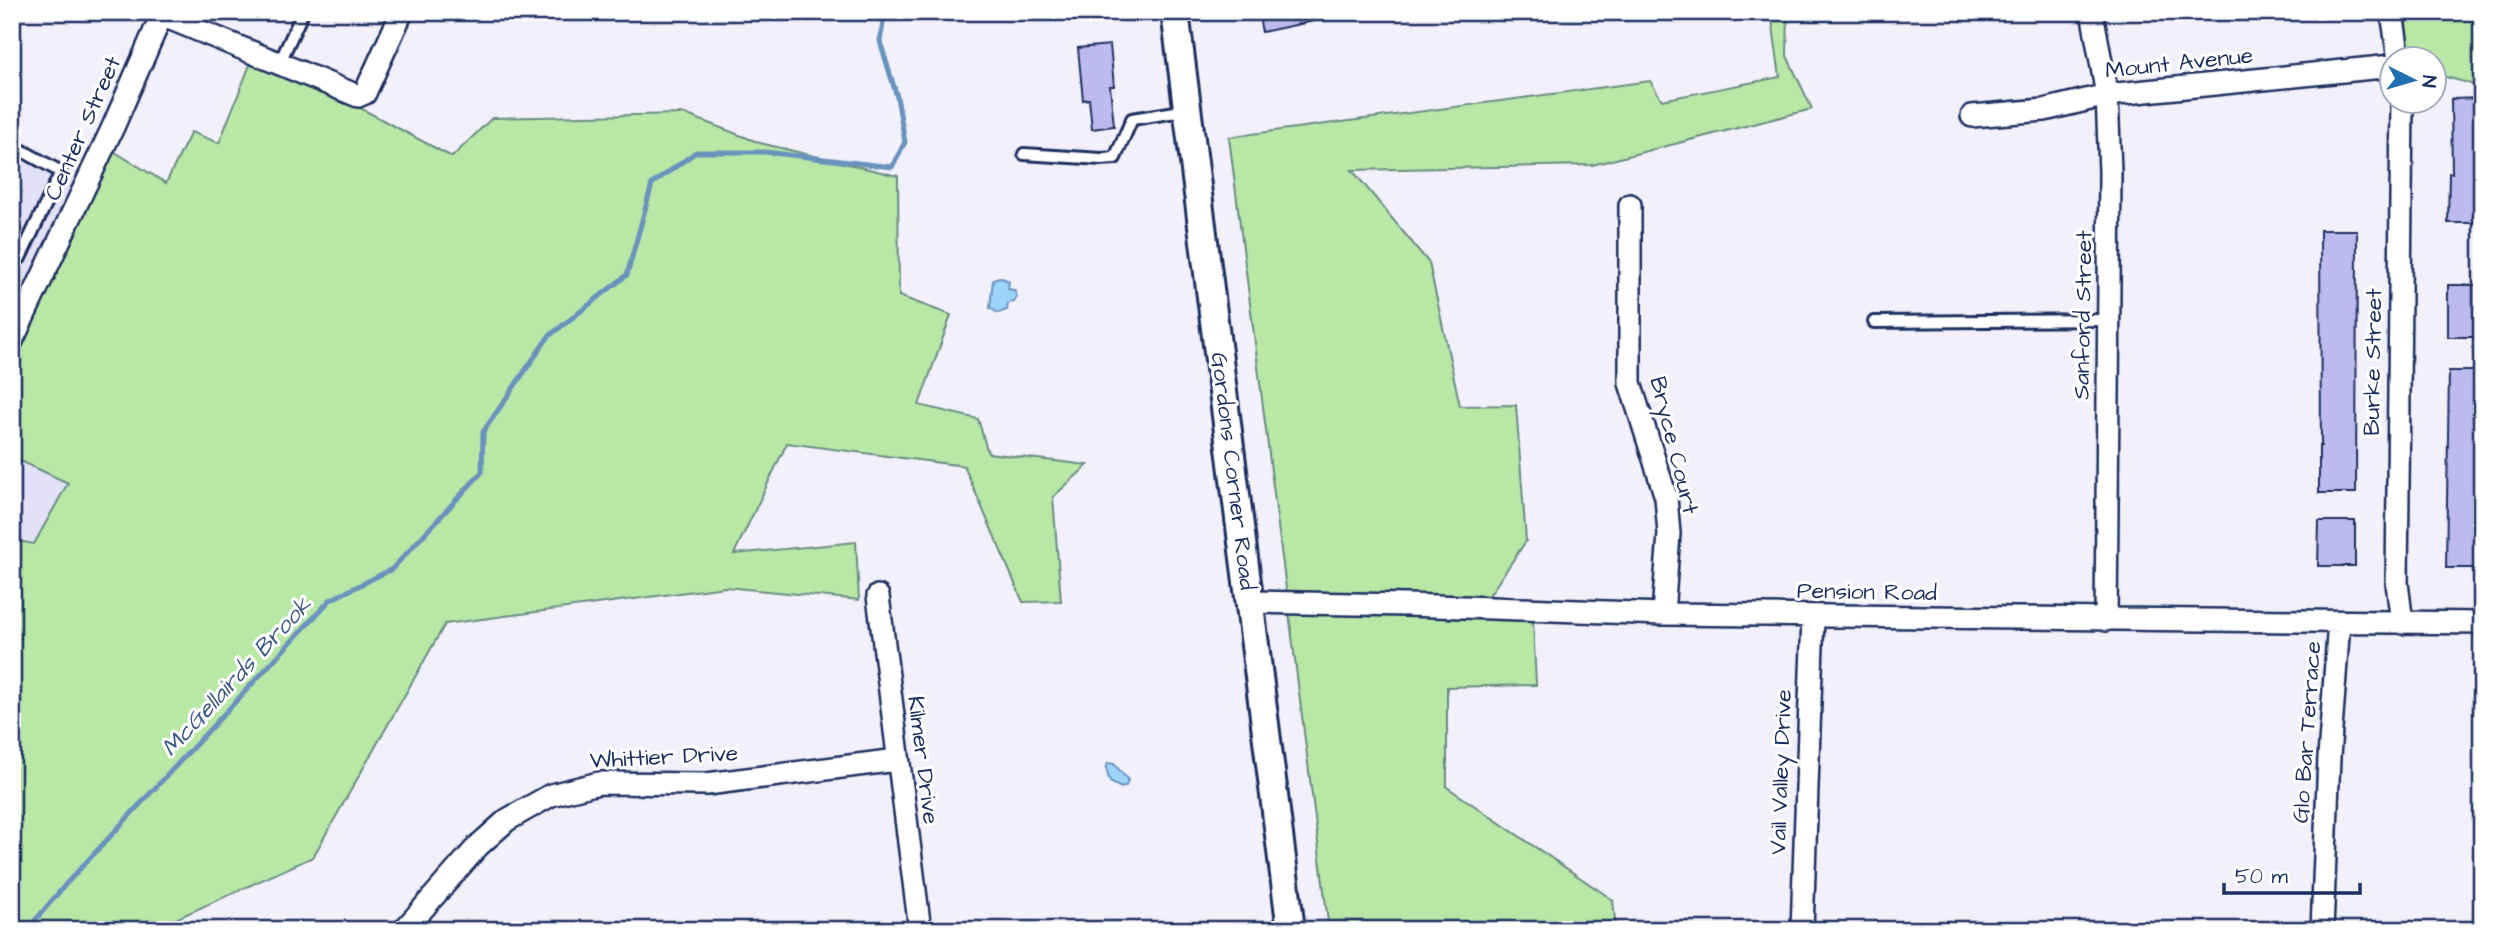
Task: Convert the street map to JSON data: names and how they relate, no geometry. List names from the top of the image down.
{
  "streets": {
    "street": [
      "Mount Avenue",
      "Center Street",
      "Sanford Street",
      "Burke Street",
      "Bryce Court",
      "Gordons Corner Road",
      "Pension Road",
      "Glo Bar Terrace",
      "Whittier Drive",
      "Kilmer Drive",
      "Vail Valley Drive"
    ]
  },
  "crossings": [
    ["Mount Avenue", "Sanford Street"],
    ["Sanford Street", "Pension Road"],
    ["Burke Street", "Pension Road"],
    ["Bryce Court", "Pension Road"],
    ["Gordons Corner Road", "Pension Road"],
    ["Pension Road", "Glo Bar Terrace"],
    ["Pension Road", "Vail Valley Drive"],
    ["Whittier Drive", "Kilmer Drive"]
  ],
  "water": ["McGellairds Brook"],
  "scale_bar": "50 m",
  "north": "right"
}
